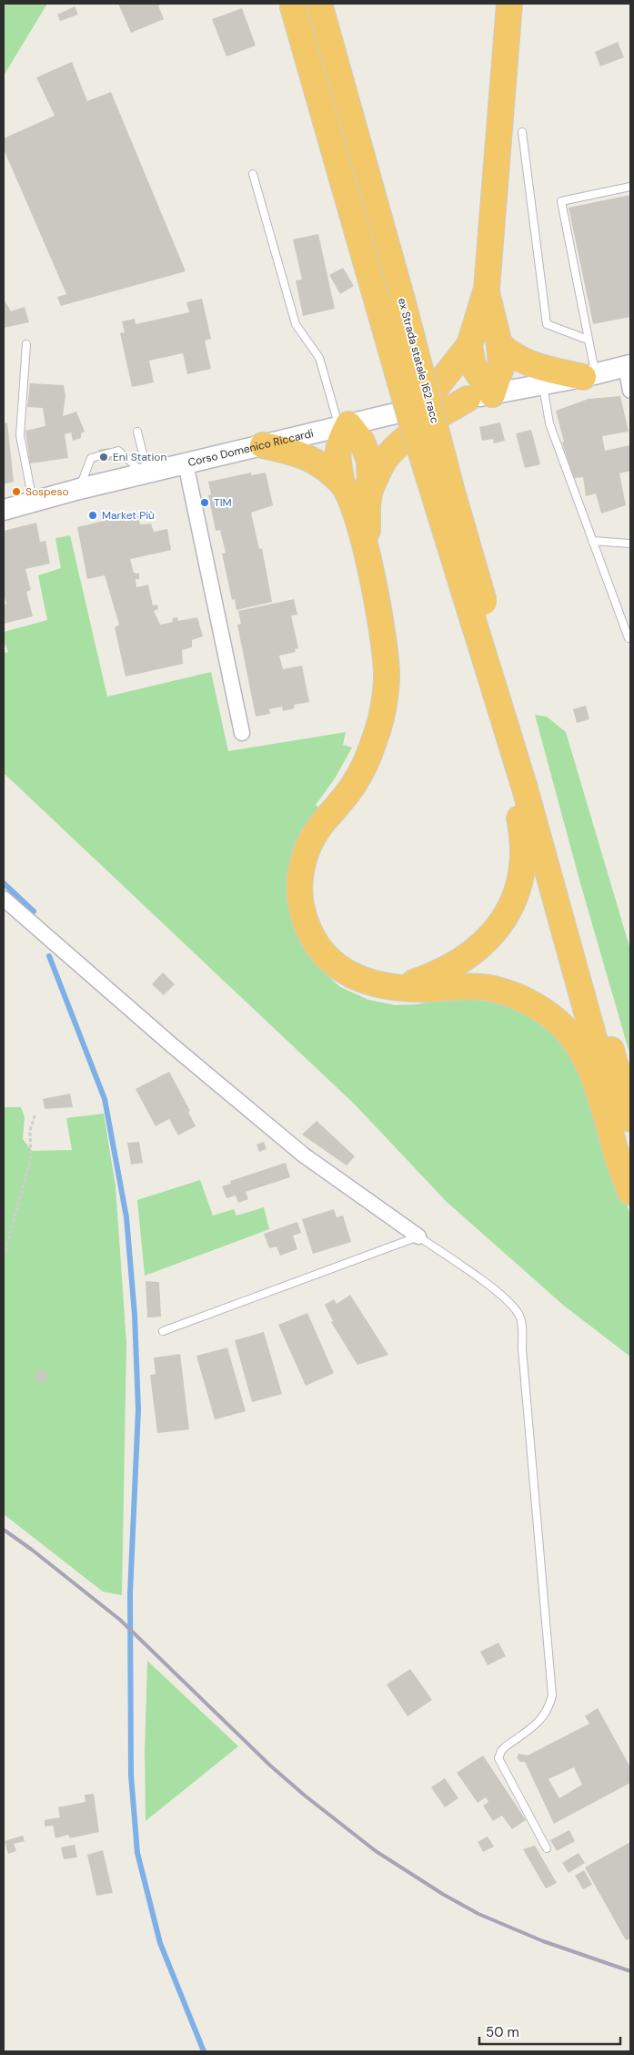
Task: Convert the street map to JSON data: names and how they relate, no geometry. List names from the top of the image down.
{
  "streets": {
    "highway": ["ex Strada statale 162 racc"],
    "main road": ["Corso Domenico Riccardi"]
  },
  "places": [
    "Eni Station",
    "Sospeso",
    "TIM",
    "Market Più"
  ],
  "scale_bar": "50 m"
}
